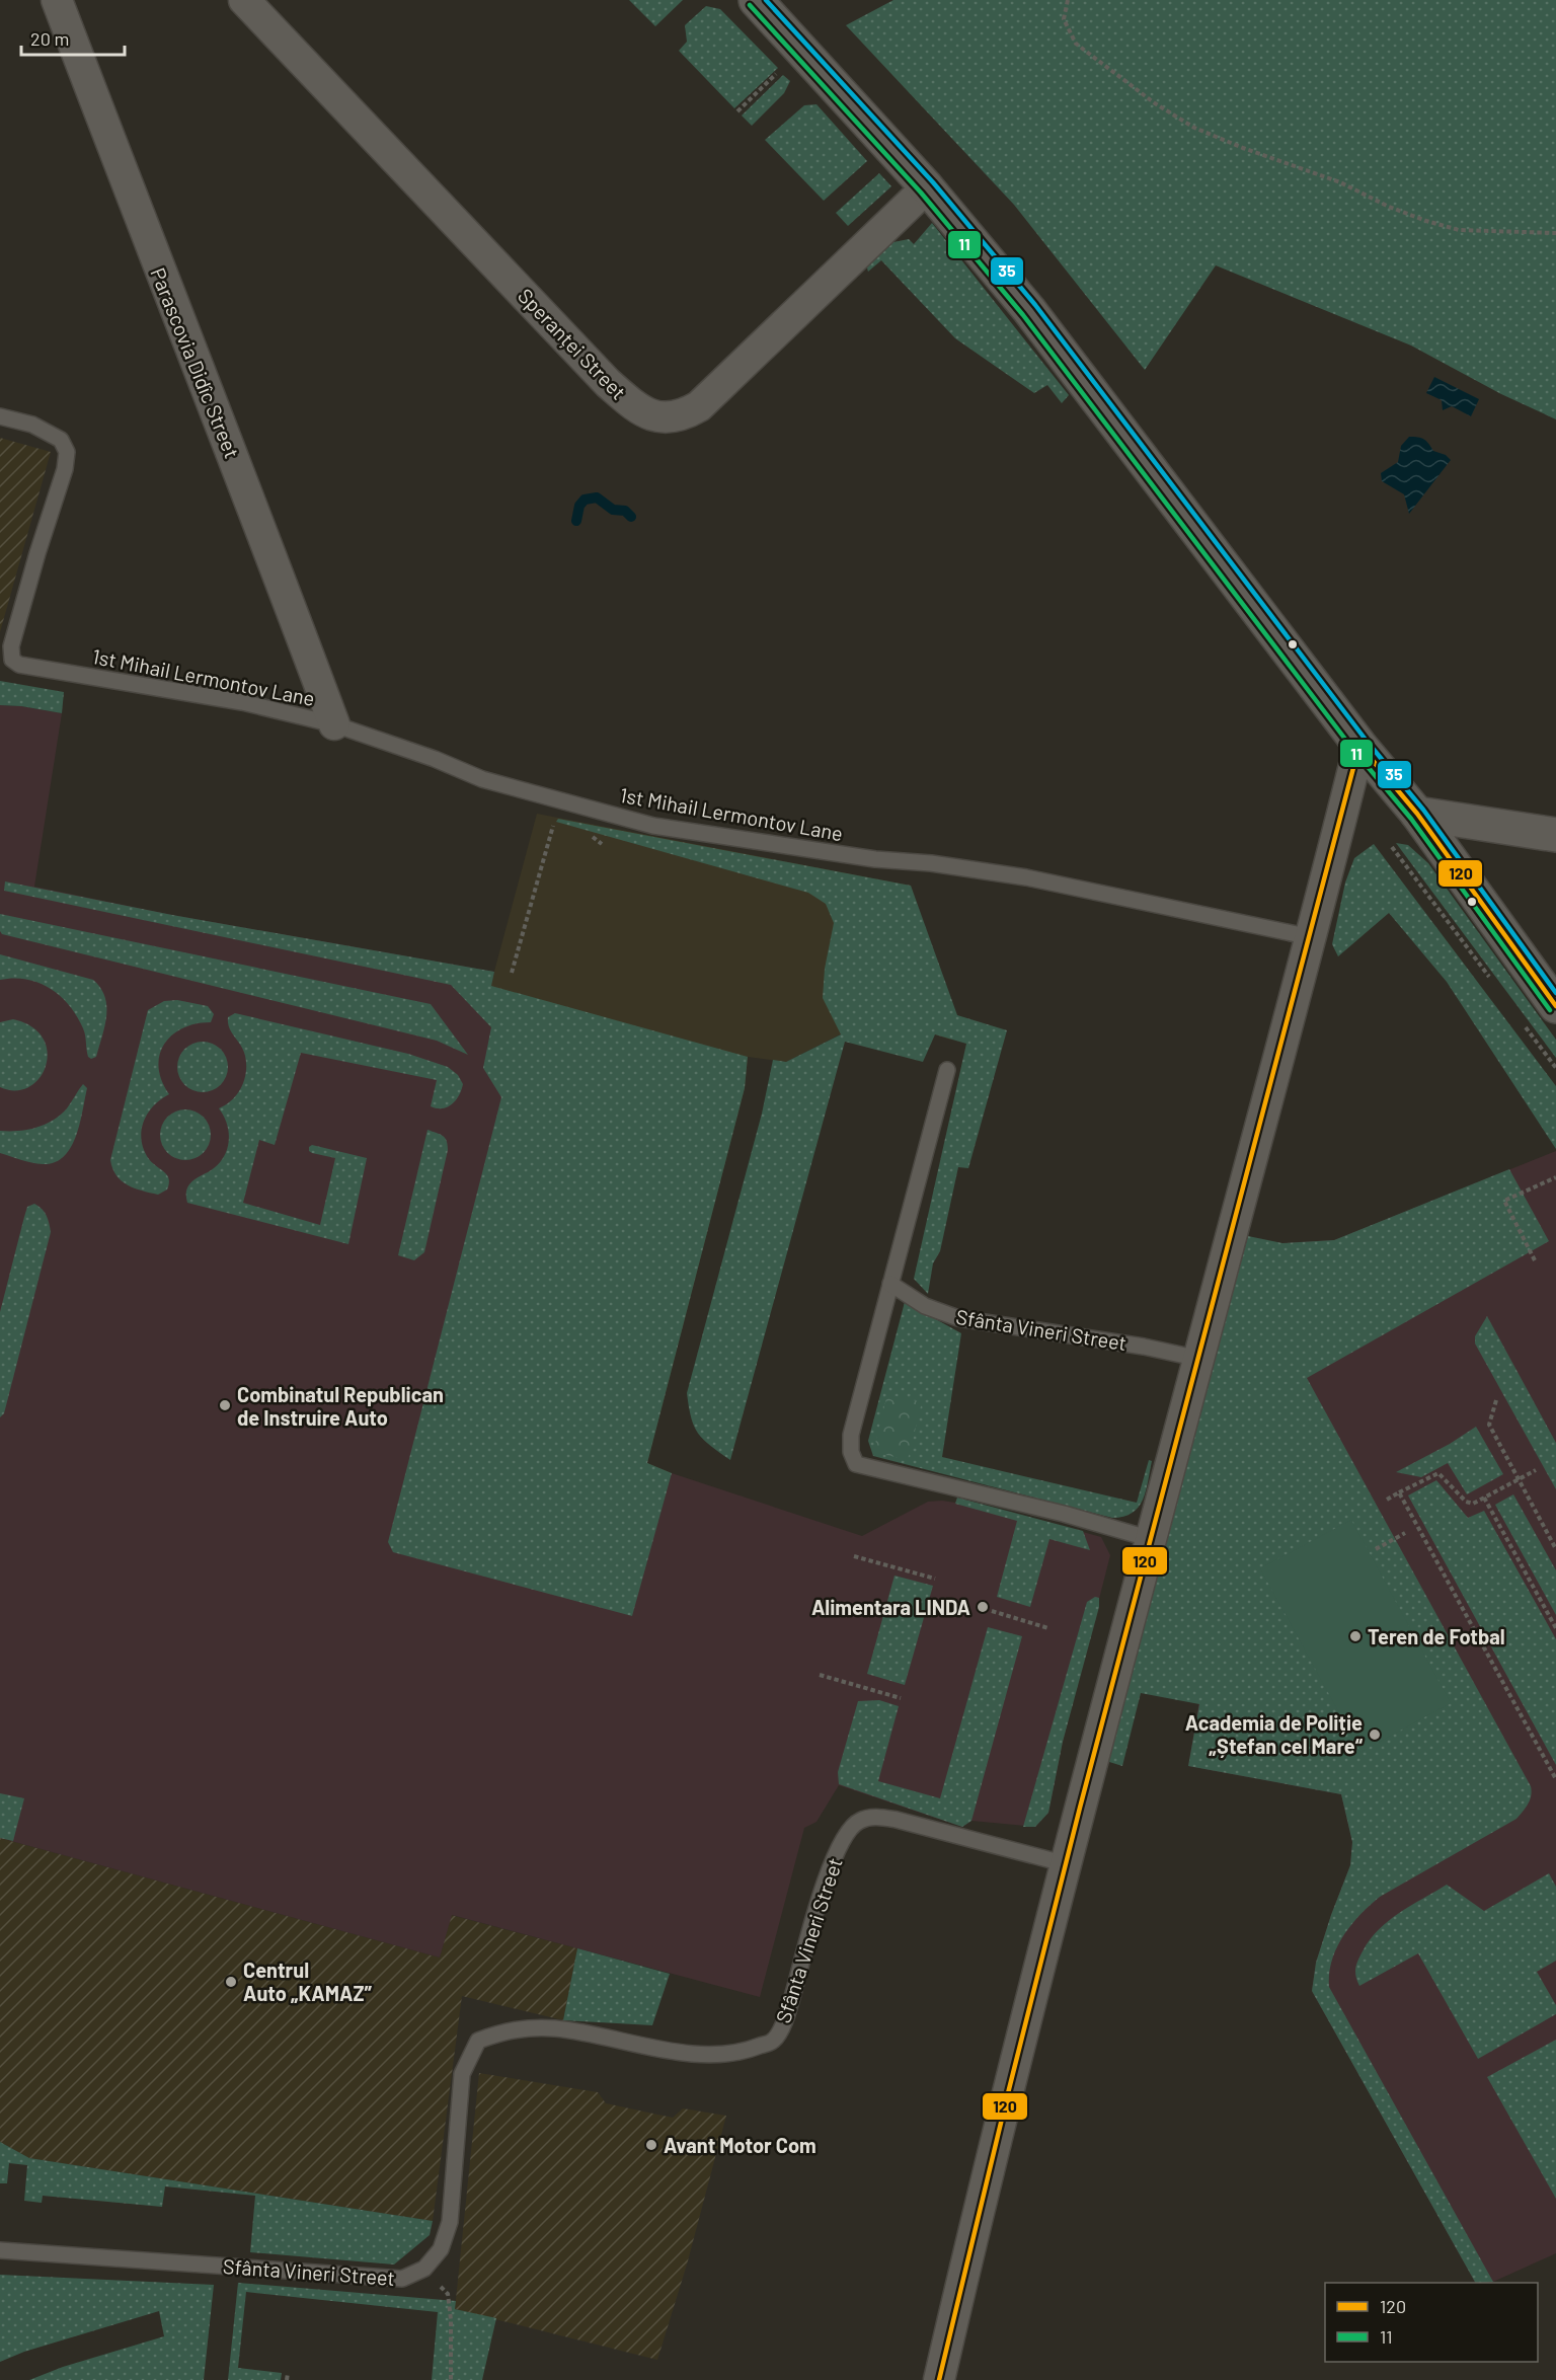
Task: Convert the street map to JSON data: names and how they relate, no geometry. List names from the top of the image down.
{
  "streets": {
    "street": ["Speranței Street", "Parascovia Didîc Street"],
    "lane": ["1st Mihail Lermontov Lane", "Sfânta Vineri Street"]
  },
  "crossings": [
    ["Parascovia Didîc Street", "1st Mihail Lermontov Lane"]
  ],
  "places": [
    "Combinatul Republican de Instruire Auto",
    "Alimentara LINDA",
    "Teren de Fotbal",
    "Academia de Poliție „Ștefan cel Mare“",
    "Centrul Auto „KAMAZ”",
    "Avant Motor Com"
  ],
  "lines": ["transit line 35", "transit line 11", "transit line 120"],
  "legend": ["120", "11"],
  "scale_bar": "20 m"
}
